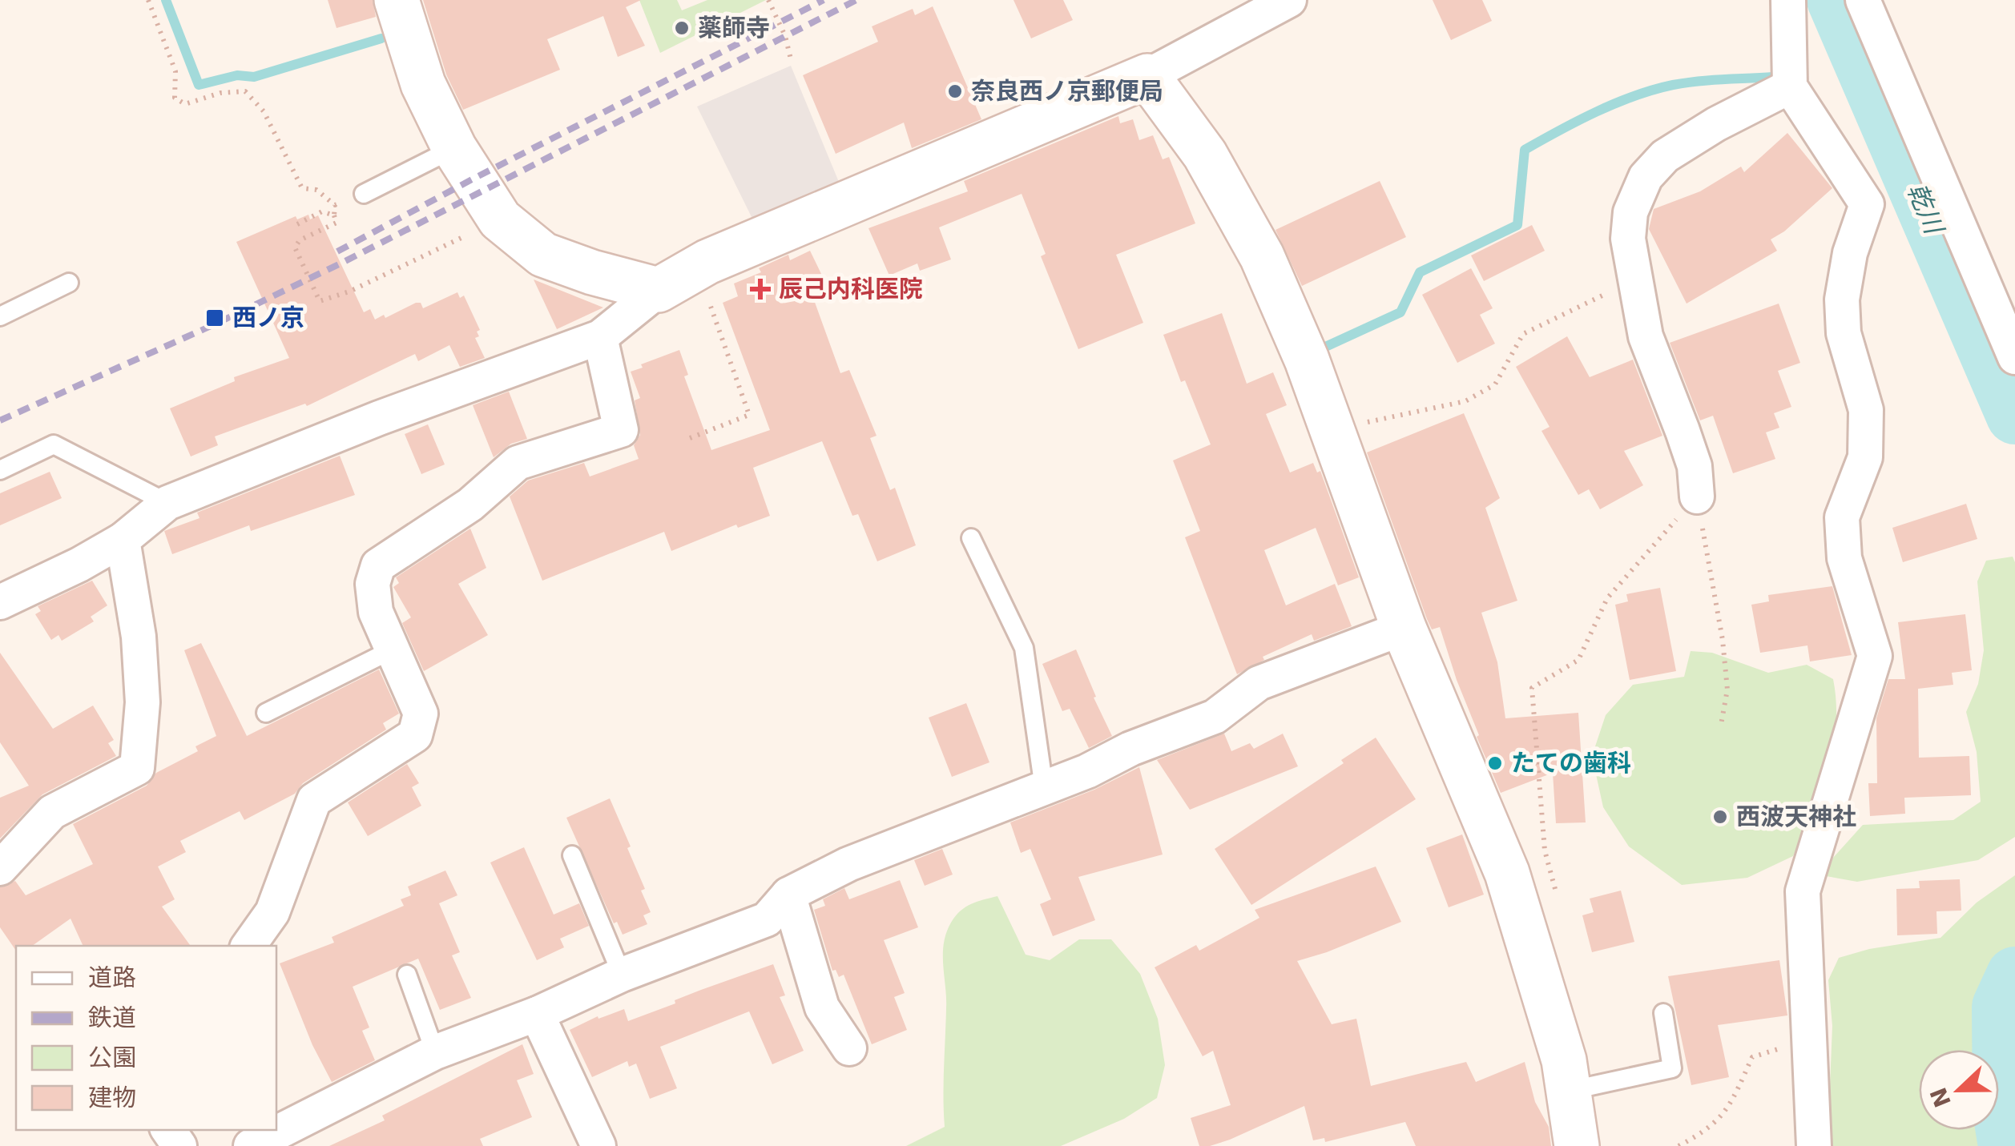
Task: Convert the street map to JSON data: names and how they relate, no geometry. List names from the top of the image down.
{
  "water": ["乾川"],
  "places": {
    "other": [
      "薬師寺",
      "奈良西ノ京郵便局",
      "たての歯科",
      "西波天神社"
    ],
    "health": ["辰己内科医院"],
    "transit": ["西ノ京"]
  },
  "legend": [
    "道路",
    "鉄道",
    "公園",
    "建物"
  ],
  "north": "left"
}
